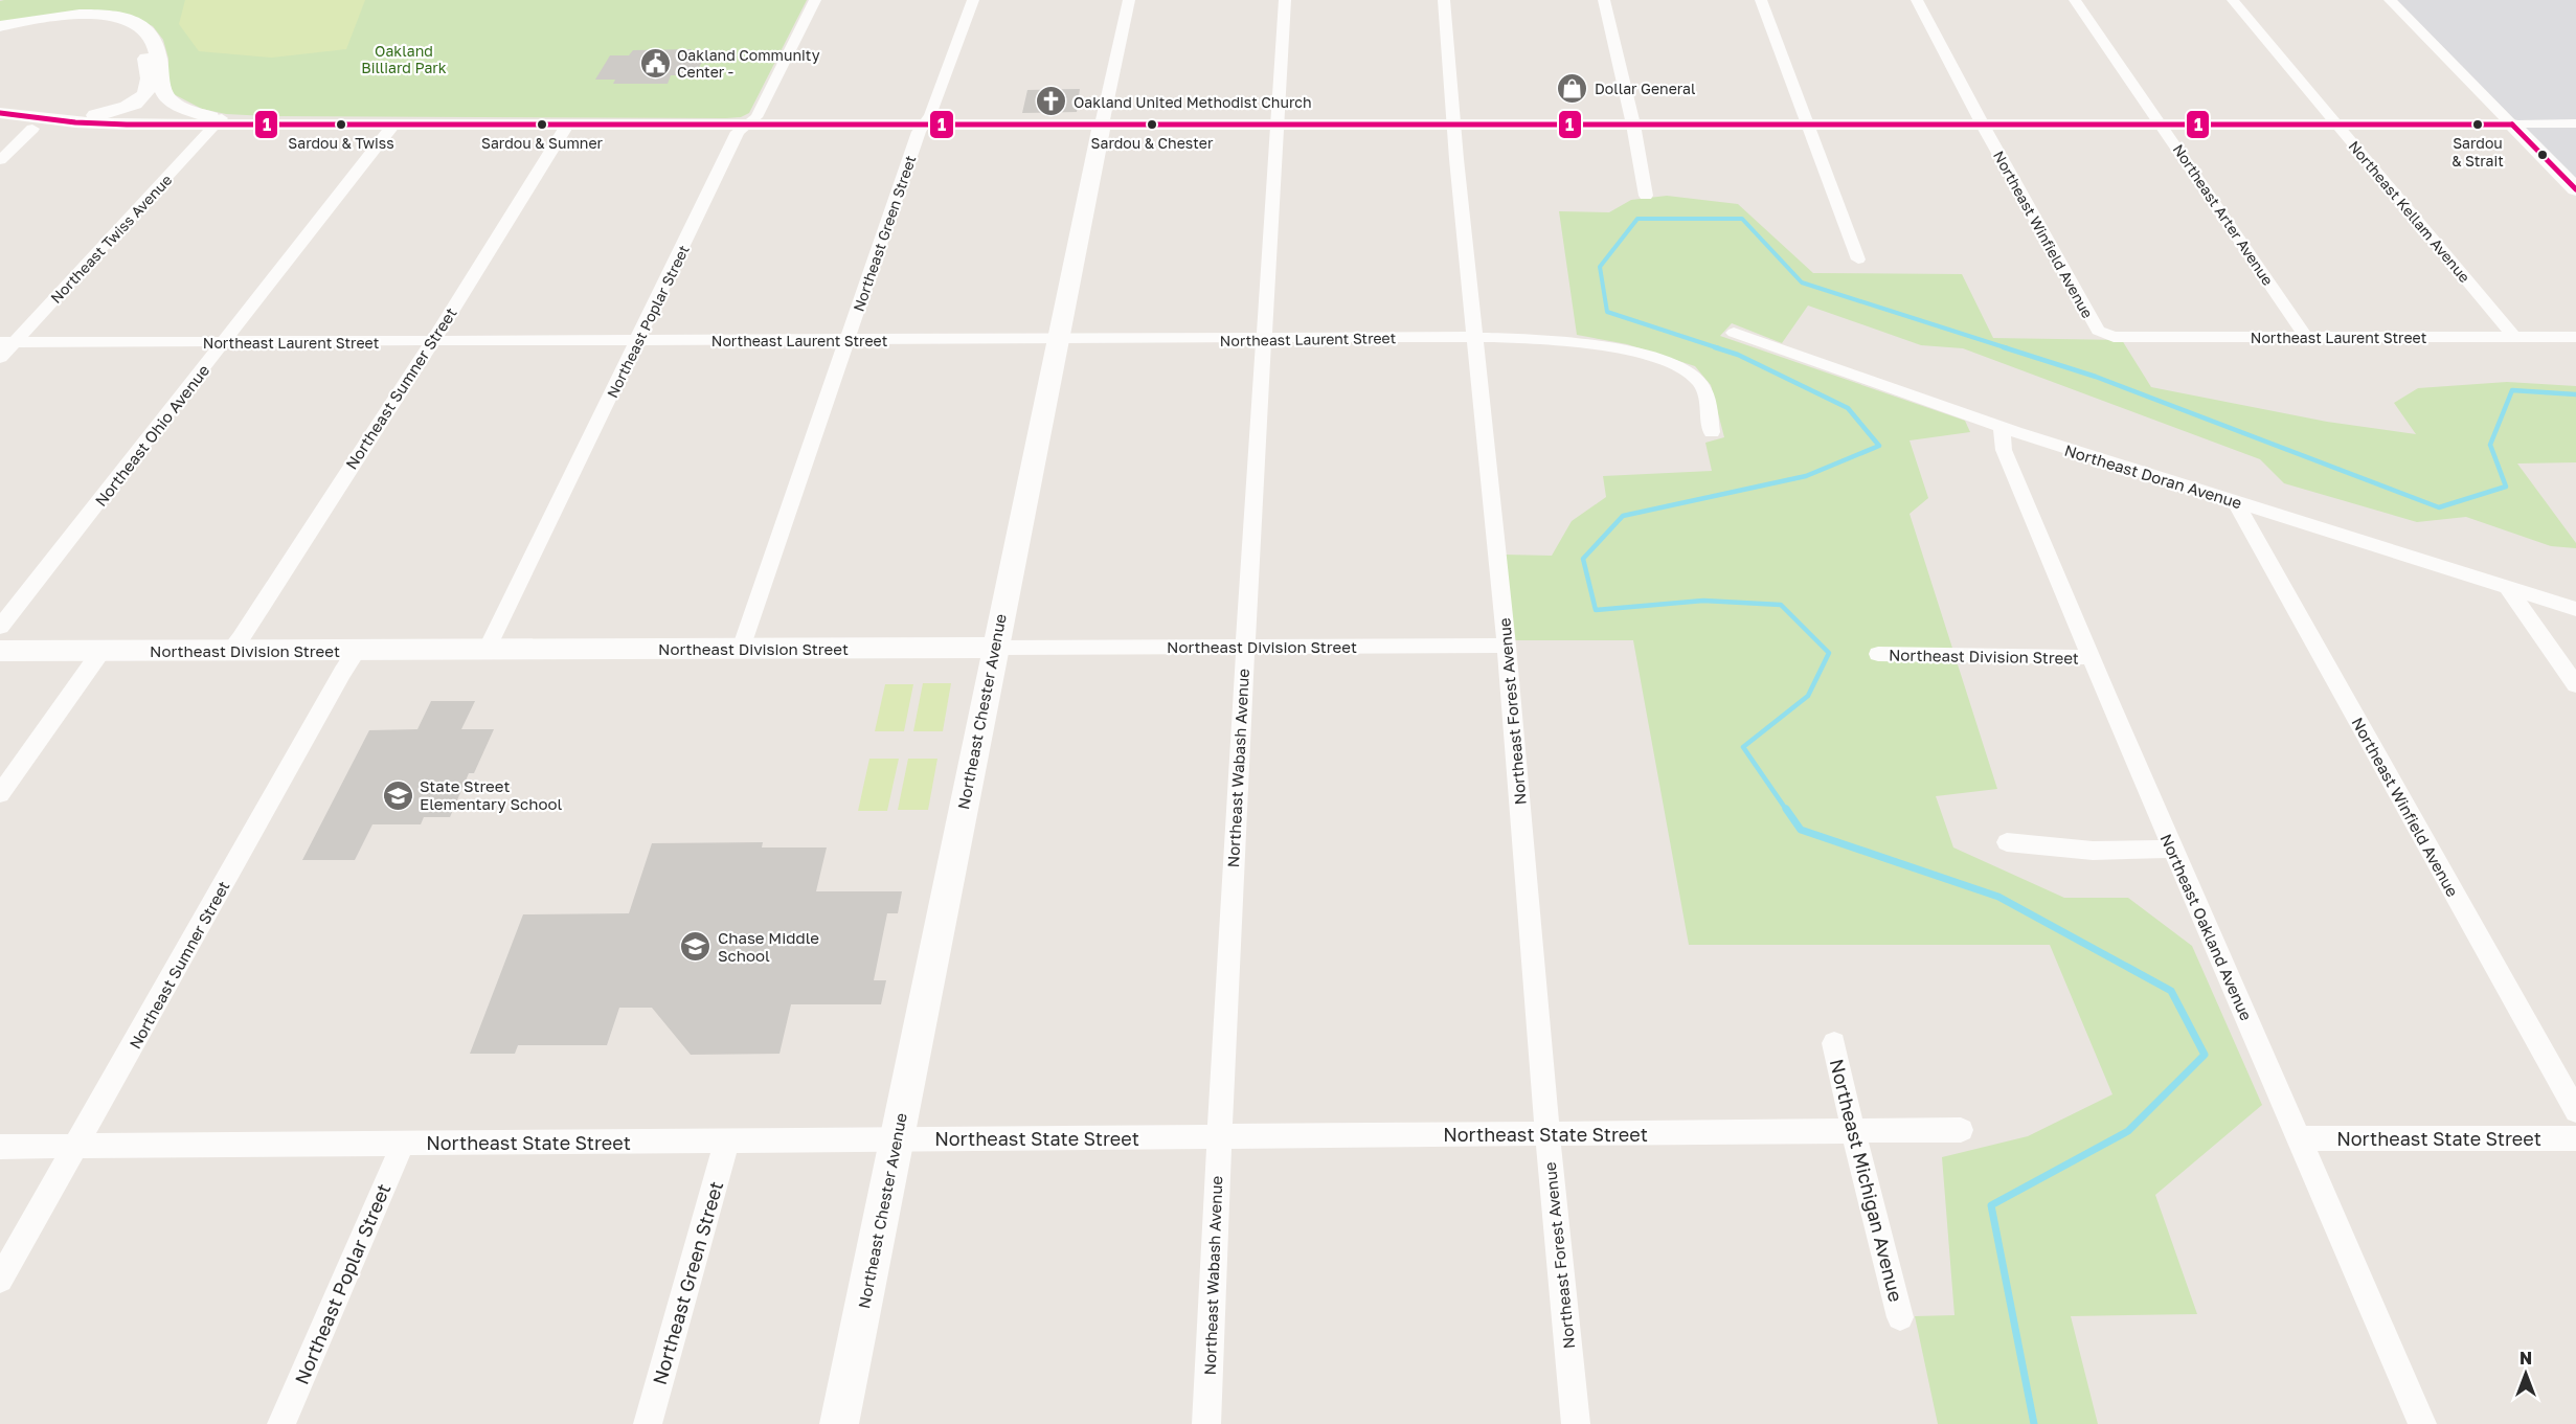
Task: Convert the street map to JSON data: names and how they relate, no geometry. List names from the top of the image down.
{
  "streets": {
    "street": [
      "Northeast Kellam Avenue",
      "Northeast Arter Avenue",
      "Northeast Green Street",
      "Northeast Winfield Avenue",
      "Northeast Twiss Avenue",
      "Northeast Poplar Street",
      "Northeast Laurent Street",
      "Northeast Sumner Street",
      "Northeast Ohio Avenue",
      "Northeast Doran Avenue",
      "Northeast Division Street",
      "Northeast Chester Avenue",
      "Northeast Forest Avenue",
      "Northeast Wabash Avenue",
      "Northeast Oakland Avenue",
      "Northeast State Street",
      "Northeast Michigan Avenue"
    ]
  },
  "crossings": [
    ["Northeast Kellam Avenue", "Northeast Laurent Street"],
    ["Northeast Arter Avenue", "Northeast Laurent Street"],
    ["Northeast Green Street", "Northeast Laurent Street"],
    ["Northeast Green Street", "Northeast Division Street"],
    ["Northeast Green Street", "Northeast State Street"],
    ["Northeast Winfield Avenue", "Northeast Laurent Street"],
    ["Northeast Winfield Avenue", "Northeast Doran Avenue"],
    ["Northeast Twiss Avenue", "Northeast Laurent Street"],
    ["Northeast Poplar Street", "Northeast Laurent Street"],
    ["Northeast Poplar Street", "Northeast Division Street"],
    ["Northeast Poplar Street", "Northeast State Street"],
    ["Northeast Laurent Street", "Northeast Sumner Street"],
    ["Northeast Laurent Street", "Northeast Ohio Avenue"],
    ["Northeast Laurent Street", "Northeast Chester Avenue"],
    ["Northeast Laurent Street", "Northeast Forest Avenue"],
    ["Northeast Laurent Street", "Northeast Wabash Avenue"],
    ["Northeast Sumner Street", "Northeast Division Street"],
    ["Northeast Sumner Street", "Northeast State Street"],
    ["Northeast Doran Avenue", "Northeast Oakland Avenue"],
    ["Northeast Division Street", "Northeast Chester Avenue"],
    ["Northeast Division Street", "Northeast Forest Avenue"],
    ["Northeast Division Street", "Northeast Wabash Avenue"],
    ["Northeast Division Street", "Northeast Oakland Avenue"],
    ["Northeast Chester Avenue", "Northeast State Street"],
    ["Northeast Forest Avenue", "Northeast State Street"],
    ["Northeast Wabash Avenue", "Northeast State Street"],
    ["Northeast Oakland Avenue", "Northeast State Street"],
    ["Northeast State Street", "Northeast Michigan Avenue"]
  ],
  "parks": ["Oakland Billiard Park"],
  "places": {
    "public building": ["Oakland Community Center -"],
    "shop": ["Dollar General"],
    "church": ["Oakland United Methodist Church"],
    "other": [
      "Sardou & Twiss",
      "Sardou & Sumner",
      "Sardou & Chester",
      "Sardou & Strait"
    ],
    "school or university": ["State Street Elementary School", "Chase Middle School"]
  },
  "lines": ["transit line 1"],
  "north": "top"
}
